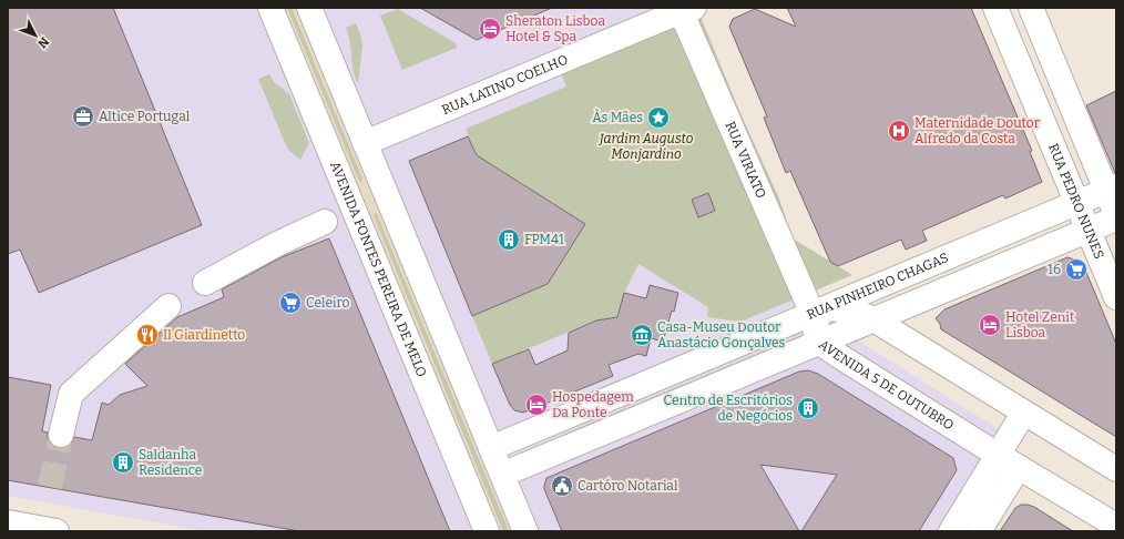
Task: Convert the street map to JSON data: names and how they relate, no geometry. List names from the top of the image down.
{
  "streets": {
    "street": [
      "RUA LATINO COELHO",
      "RUA VIRIATO",
      "RUA PEDRO NUNES",
      "AVENIDA FONTES PEREIRA DE MELO",
      "RUA PINHEIRO CHAGAS",
      "AVENIDA 5 DE OUTUBRO"
    ]
  },
  "crossings": [
    ["RUA LATINO COELHO", "RUA VIRIATO"],
    ["RUA VIRIATO", "RUA PINHEIRO CHAGAS"],
    ["RUA VIRIATO", "AVENIDA 5 DE OUTUBRO"],
    ["RUA PEDRO NUNES", "RUA PINHEIRO CHAGAS"],
    ["RUA PINHEIRO CHAGAS", "AVENIDA 5 DE OUTUBRO"]
  ],
  "parks": ["Jardim Augusto Monjardino"],
  "places": {
    "hotel": ["Sheraton Lisboa Hotel & Spa", "Hotel Zenit Lisboa", "Hospedagem Da Ponte"],
    "office": ["Altice Portugal"],
    "place": ["Às Mães"],
    "hospital": ["Maternidade Doutor Alfredo da Costa"],
    "building": ["FPM41", "Centro de Escritórios de Negócios", "Saldanha Residence"],
    "supermarket": ["16", "Celeiro"],
    "restaurant": ["Il Giardinetto"],
    "museum": ["Casa-Museu Doutor Anastácio Gonçalves"],
    "public building": ["Cartóro Notarial"]
  },
  "north": "bottom right"
}
